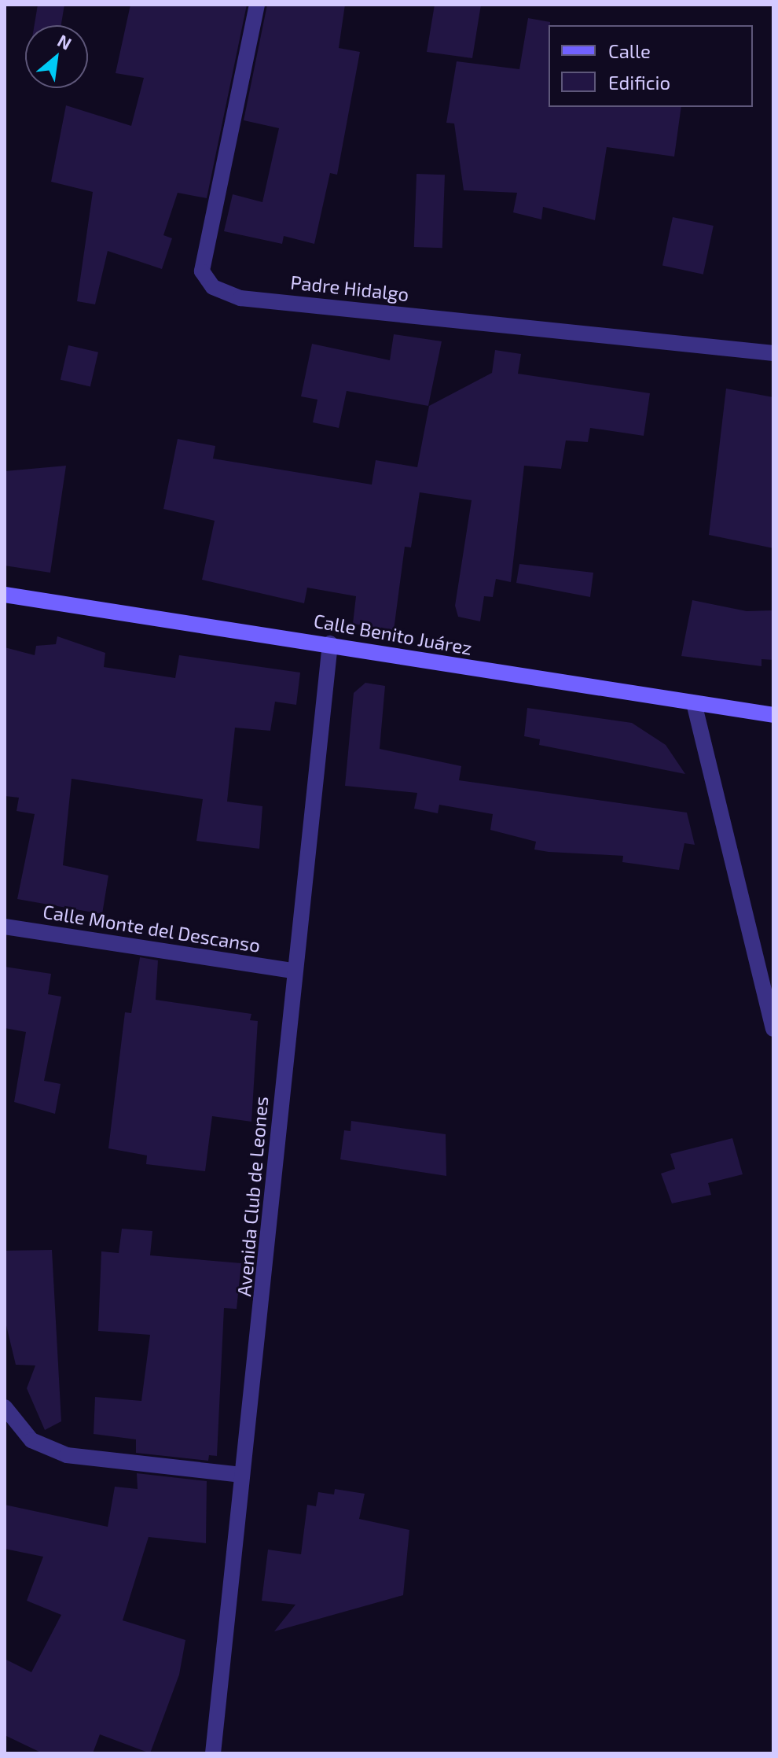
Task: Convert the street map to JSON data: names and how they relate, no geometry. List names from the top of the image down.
{
  "streets": {
    "street": [
      "Padre Hidalgo",
      "Calle Benito Juárez",
      "Calle Monte del Descanso",
      "Avenida Club de Leones"
    ]
  },
  "crossings": [
    ["Calle Benito Juárez", "Avenida Club de Leones"],
    ["Calle Monte del Descanso", "Avenida Club de Leones"]
  ],
  "legend": ["Calle", "Edificio"],
  "north": "top right"
}
